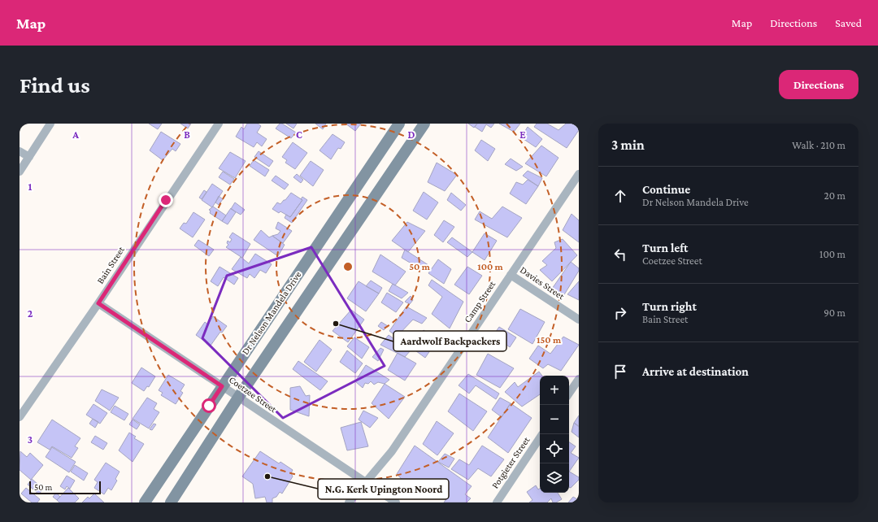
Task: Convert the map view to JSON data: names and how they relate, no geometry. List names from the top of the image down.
{
  "streets": {
    "street": [
      "Bain Street",
      "Davies Street",
      "Camp Street",
      "Dr Nelson Mandela Drive",
      "Coetzee Street",
      "Potgieter Street"
    ]
  },
  "crossings": [
    ["Bain Street", "Coetzee Street"],
    ["Davies Street", "Camp Street"],
    ["Camp Street", "Coetzee Street"],
    ["Dr Nelson Mandela Drive", "Coetzee Street"]
  ],
  "places": ["Aardwolf Backpackers", "N.G. Kerk Upington Noord"],
  "scale_bar": "50 m",
  "page": {
    "header": "Map",
    "nav": ["Map", "Directions", "Saved"],
    "buttons": "Directions",
    "title": "Find us",
    "heading": ["3 min", "Walk · 210 m"],
    "list": [
      ["Continue", "Dr Nelson Mandela Drive", "20 m"],
      ["Turn left", "Coetzee Street", "100 m"],
      ["Turn right", "Bain Street", "90 m"],
      "Arrive at destination"
    ],
    "map_buttons": ["+", "−"],
    "scale": "50 m"
  },
  "grid": {
    "columns": [
      "A",
      "B",
      "C",
      "D",
      "E"
    ],
    "rows": ["1", "2", "3"]
  },
  "rings": ["50 m", "100 m", "150 m"]
}
